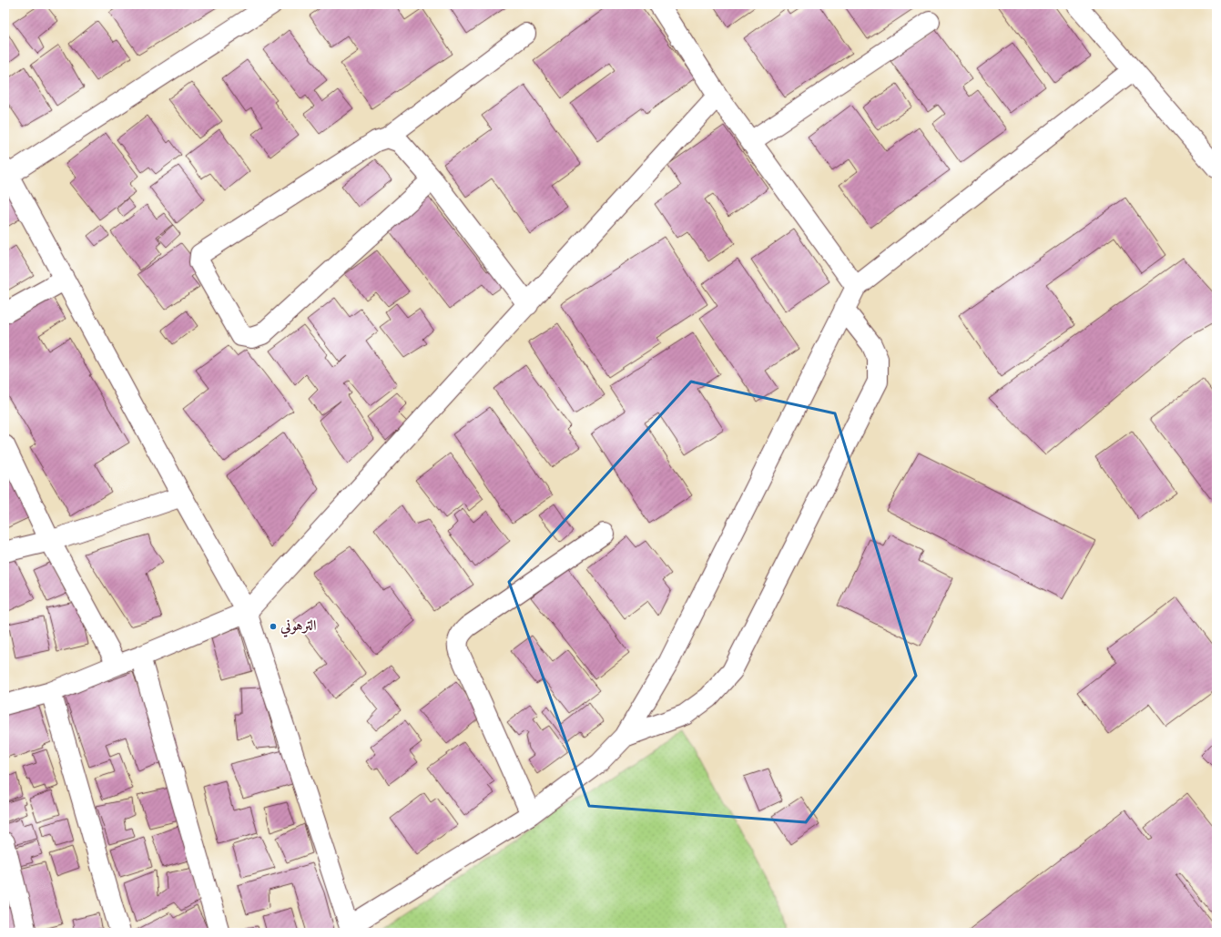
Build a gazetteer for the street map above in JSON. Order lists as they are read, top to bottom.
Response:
{
  "places": ["الترهوني"]
}
